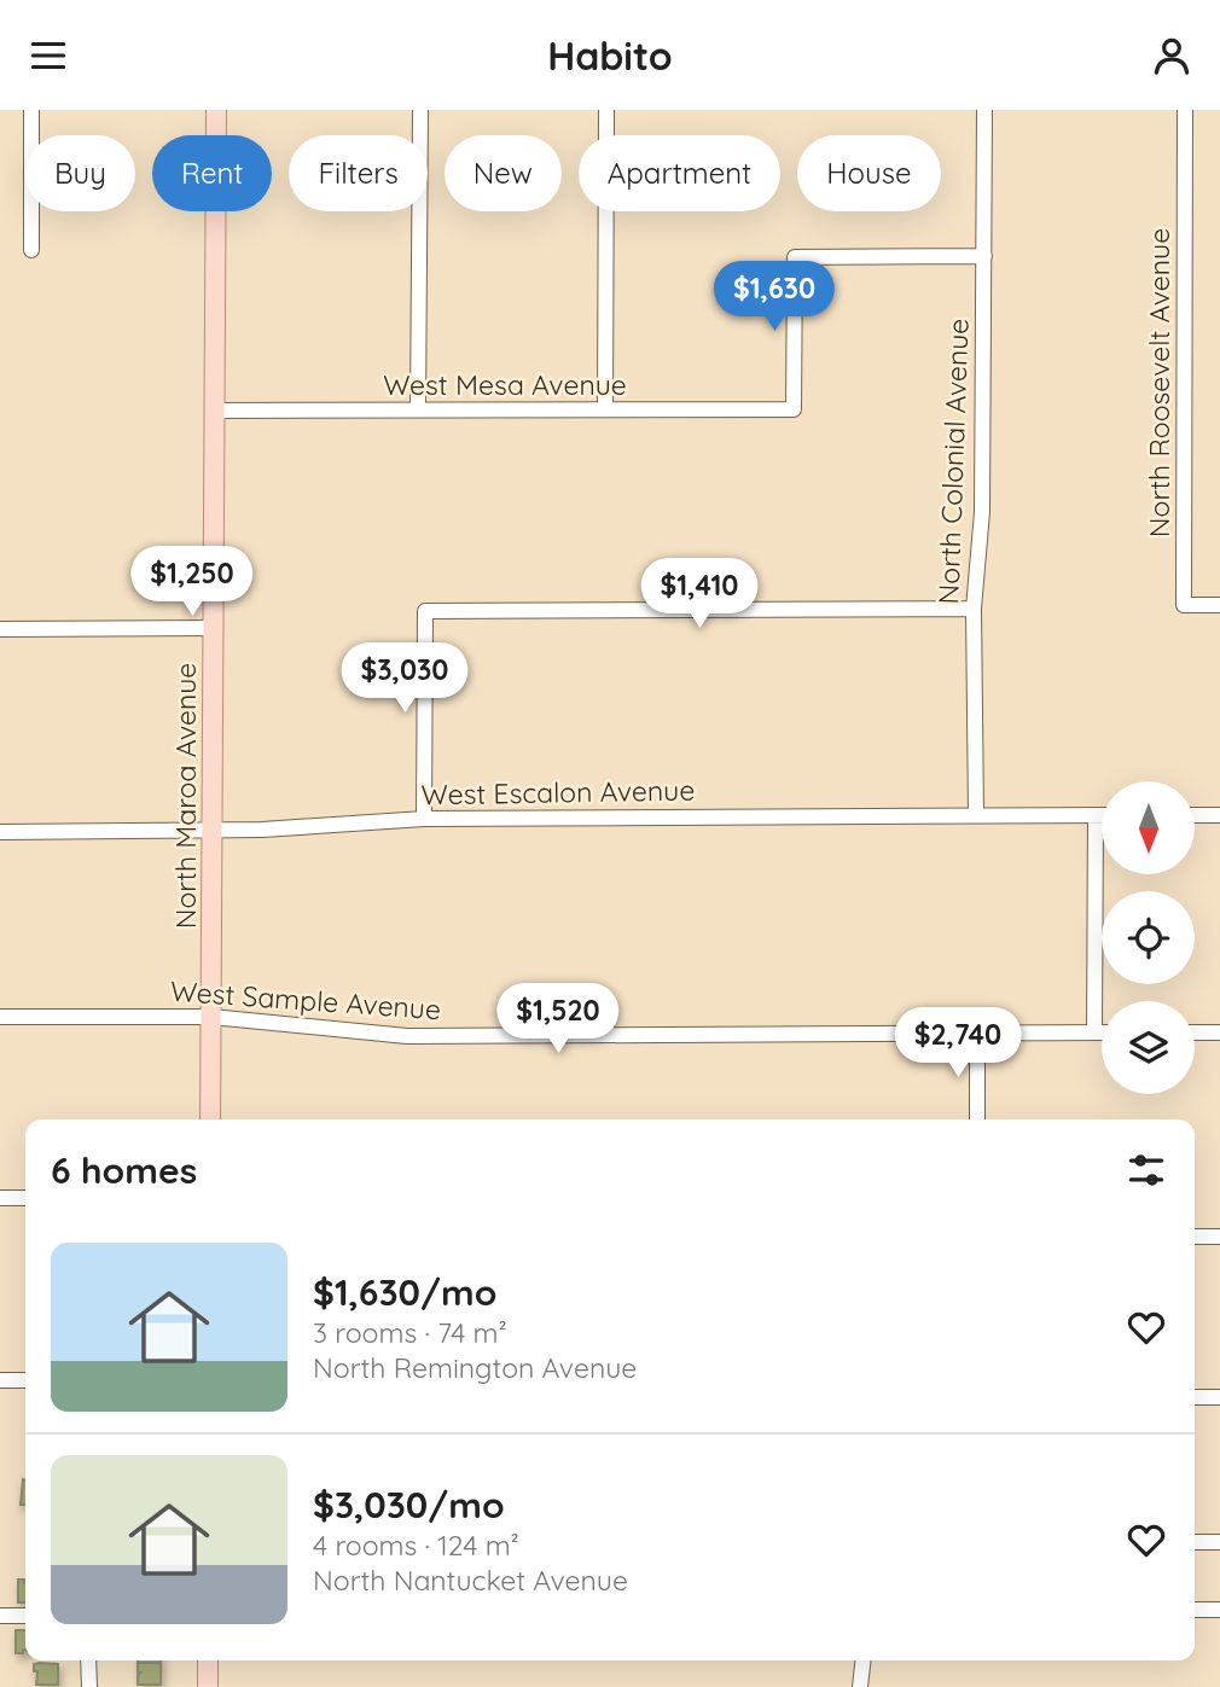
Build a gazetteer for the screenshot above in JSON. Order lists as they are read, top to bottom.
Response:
{
  "streets": {
    "main road": ["North Maroa Avenue"],
    "street": [
      "North Roosevelt Avenue",
      "West Mesa Avenue",
      "North Colonial Avenue",
      "West Escalon Avenue",
      "West Sample Avenue"
    ]
  },
  "crossings": [
    ["West Mesa Avenue", "North Colonial Avenue"],
    ["West Mesa Avenue", "North Maroa Avenue"],
    ["North Colonial Avenue", "West Escalon Avenue"],
    ["West Escalon Avenue", "North Maroa Avenue"],
    ["North Maroa Avenue", "West Sample Avenue"]
  ],
  "north": "bottom",
  "page": {
    "header": "Habito",
    "chip": [
      "Buy",
      "Rent",
      "Filters",
      "New",
      "Apartment",
      "House"
    ],
    "price": [
      "$1,630",
      "$1,250",
      "$1,410",
      "$3,030",
      "$1,520",
      "$2,740"
    ],
    "heading": "6 homes",
    "list": [
      {
        "name": "$1,630/mo",
        "note": "3 rooms · 74 m² · North Remington Avenue"
      },
      {
        "name": "$3,030/mo",
        "note": "4 rooms · 124 m² · North Nantucket Avenue"
      }
    ]
  }
}
